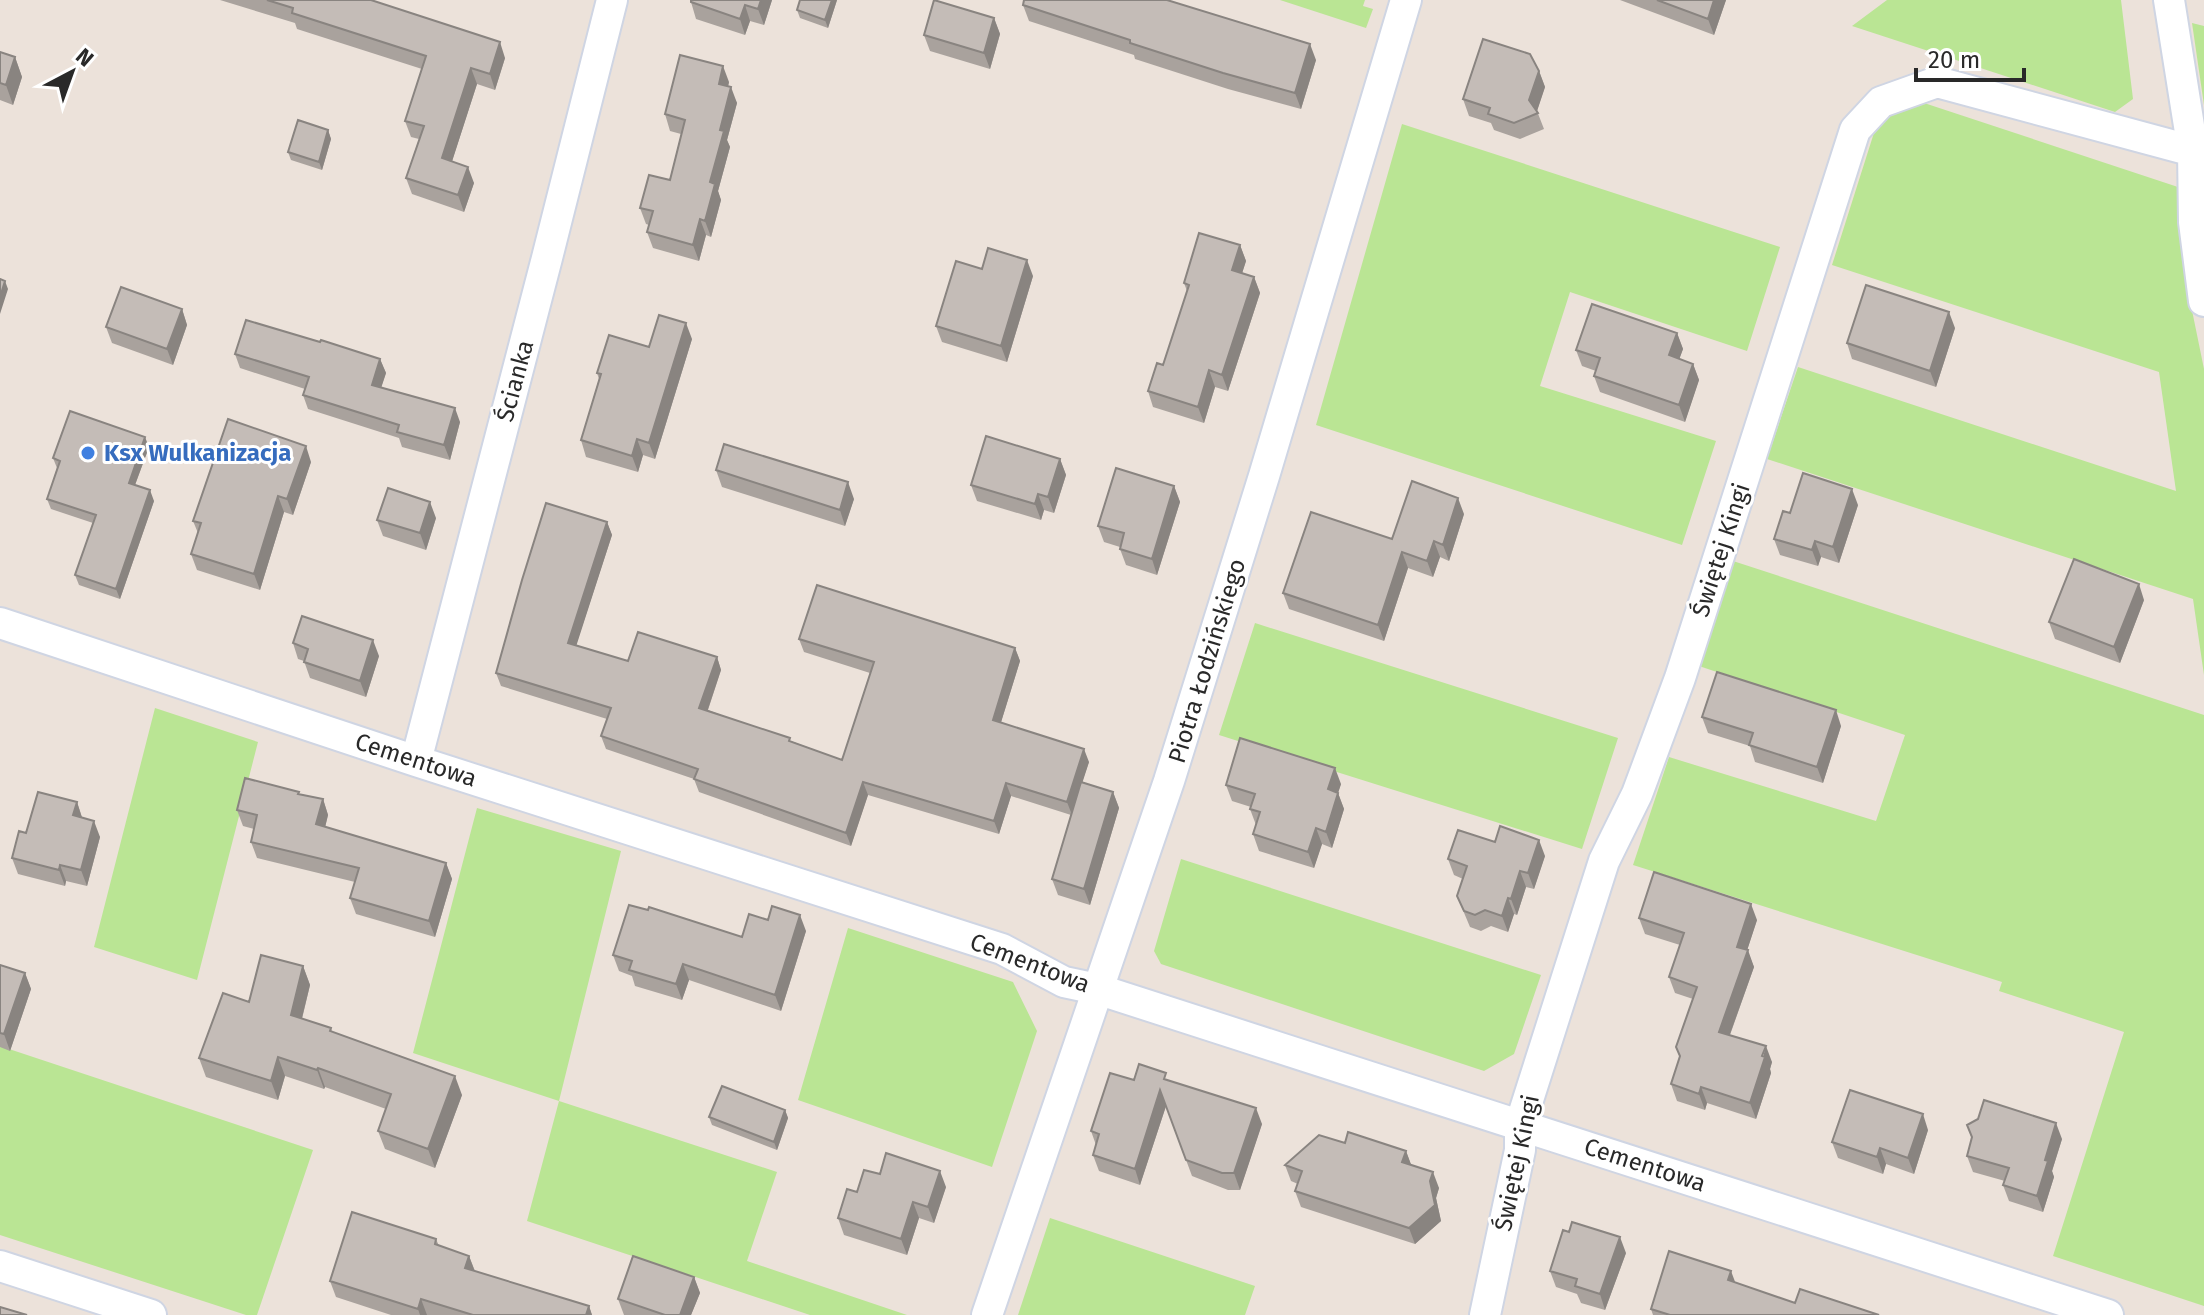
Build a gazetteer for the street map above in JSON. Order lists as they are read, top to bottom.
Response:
{
  "streets": {
    "street": [
      "Ścianka",
      "Świętej Kingi",
      "Piotra Łodzińskiego",
      "Cementowa"
    ]
  },
  "crossings": [
    ["Ścianka", "Cementowa"],
    ["Świętej Kingi", "Cementowa"],
    ["Piotra Łodzińskiego", "Cementowa"]
  ],
  "places": ["Ksx Wulkanizacja"],
  "scale_bar": "20 m",
  "north": "top right"
}
